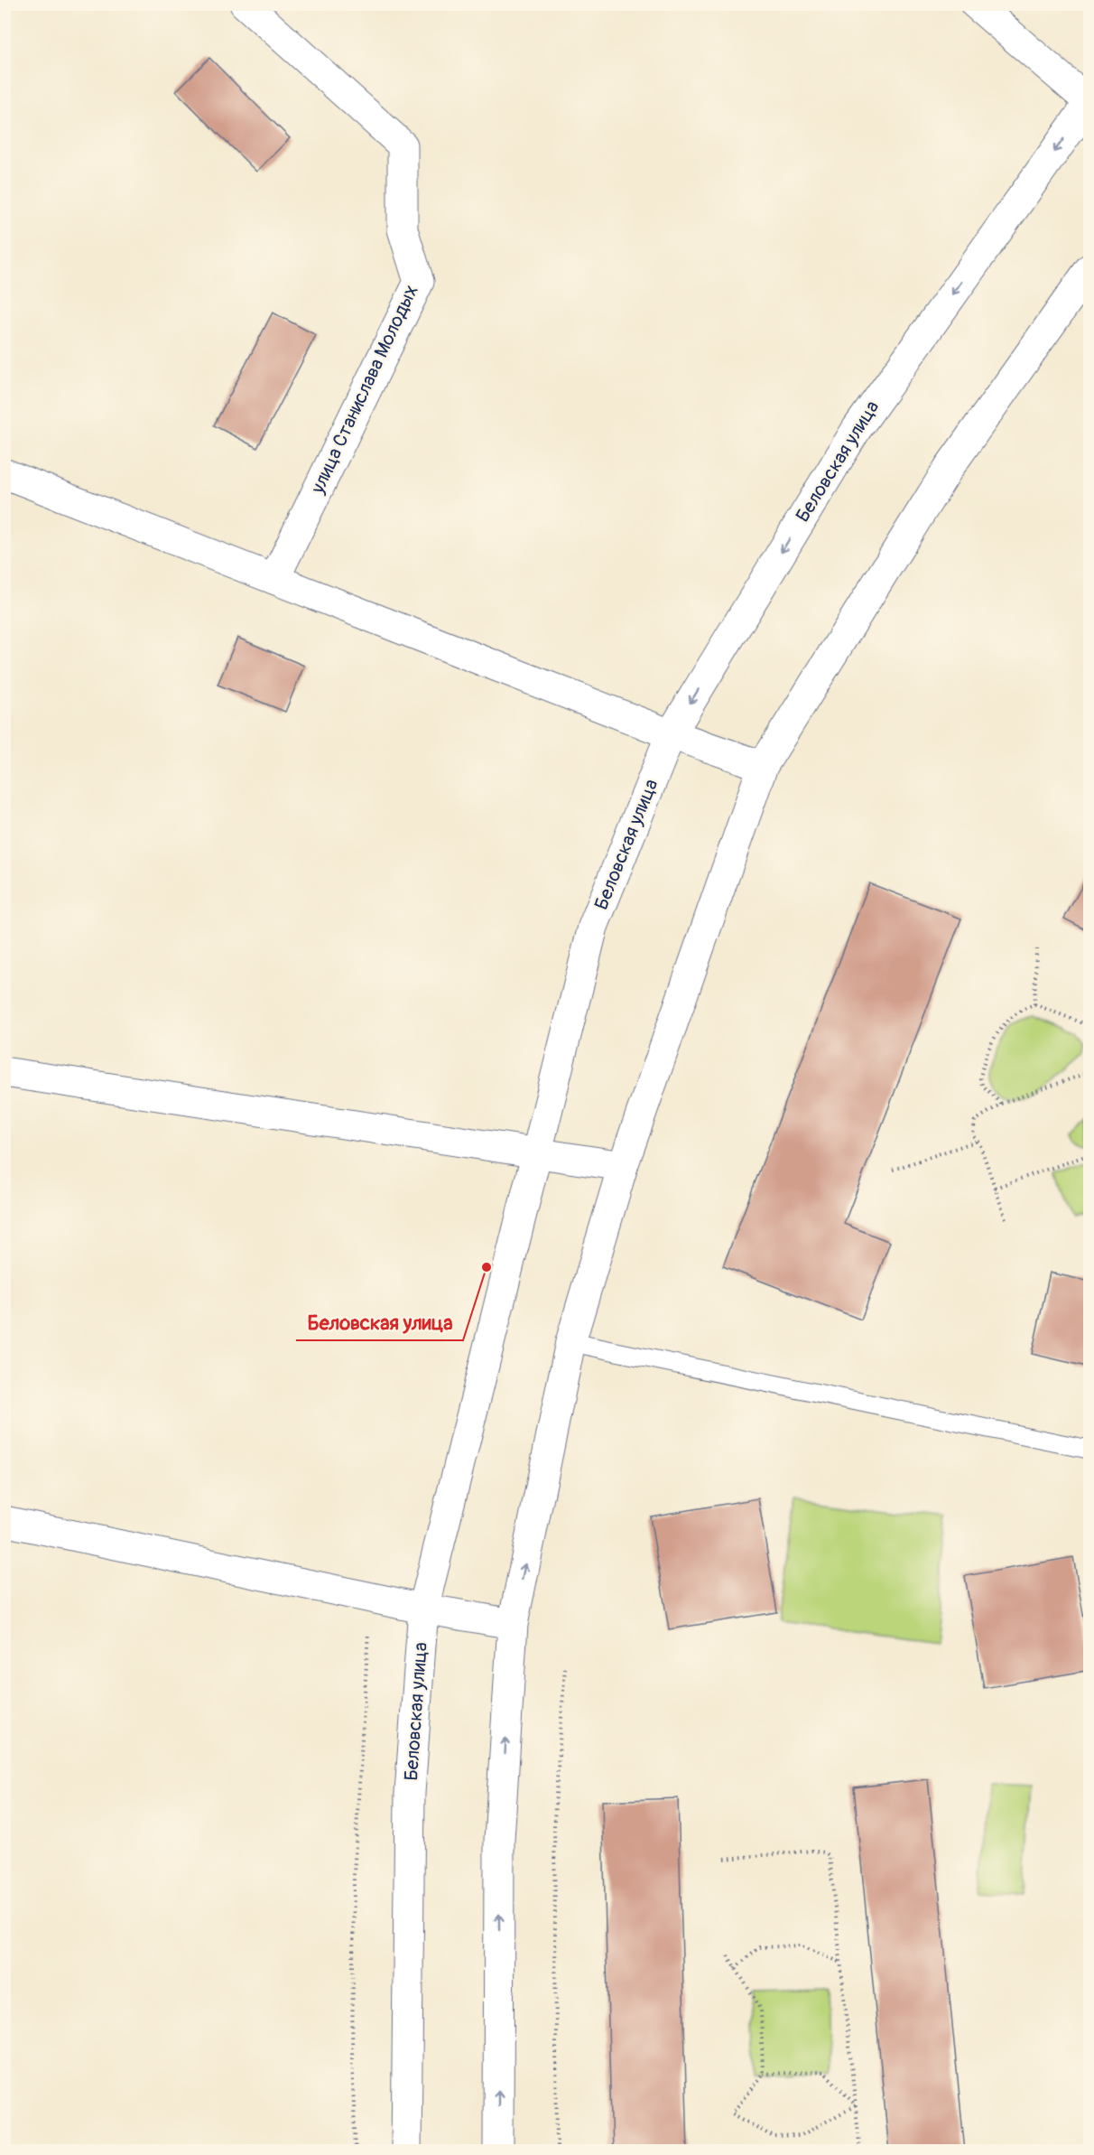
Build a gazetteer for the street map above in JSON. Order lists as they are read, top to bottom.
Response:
{
  "streets": {
    "street": ["улица Станислава Молодых", "Беловская улица"]
  },
  "places": ["Беловская улица"]
}
